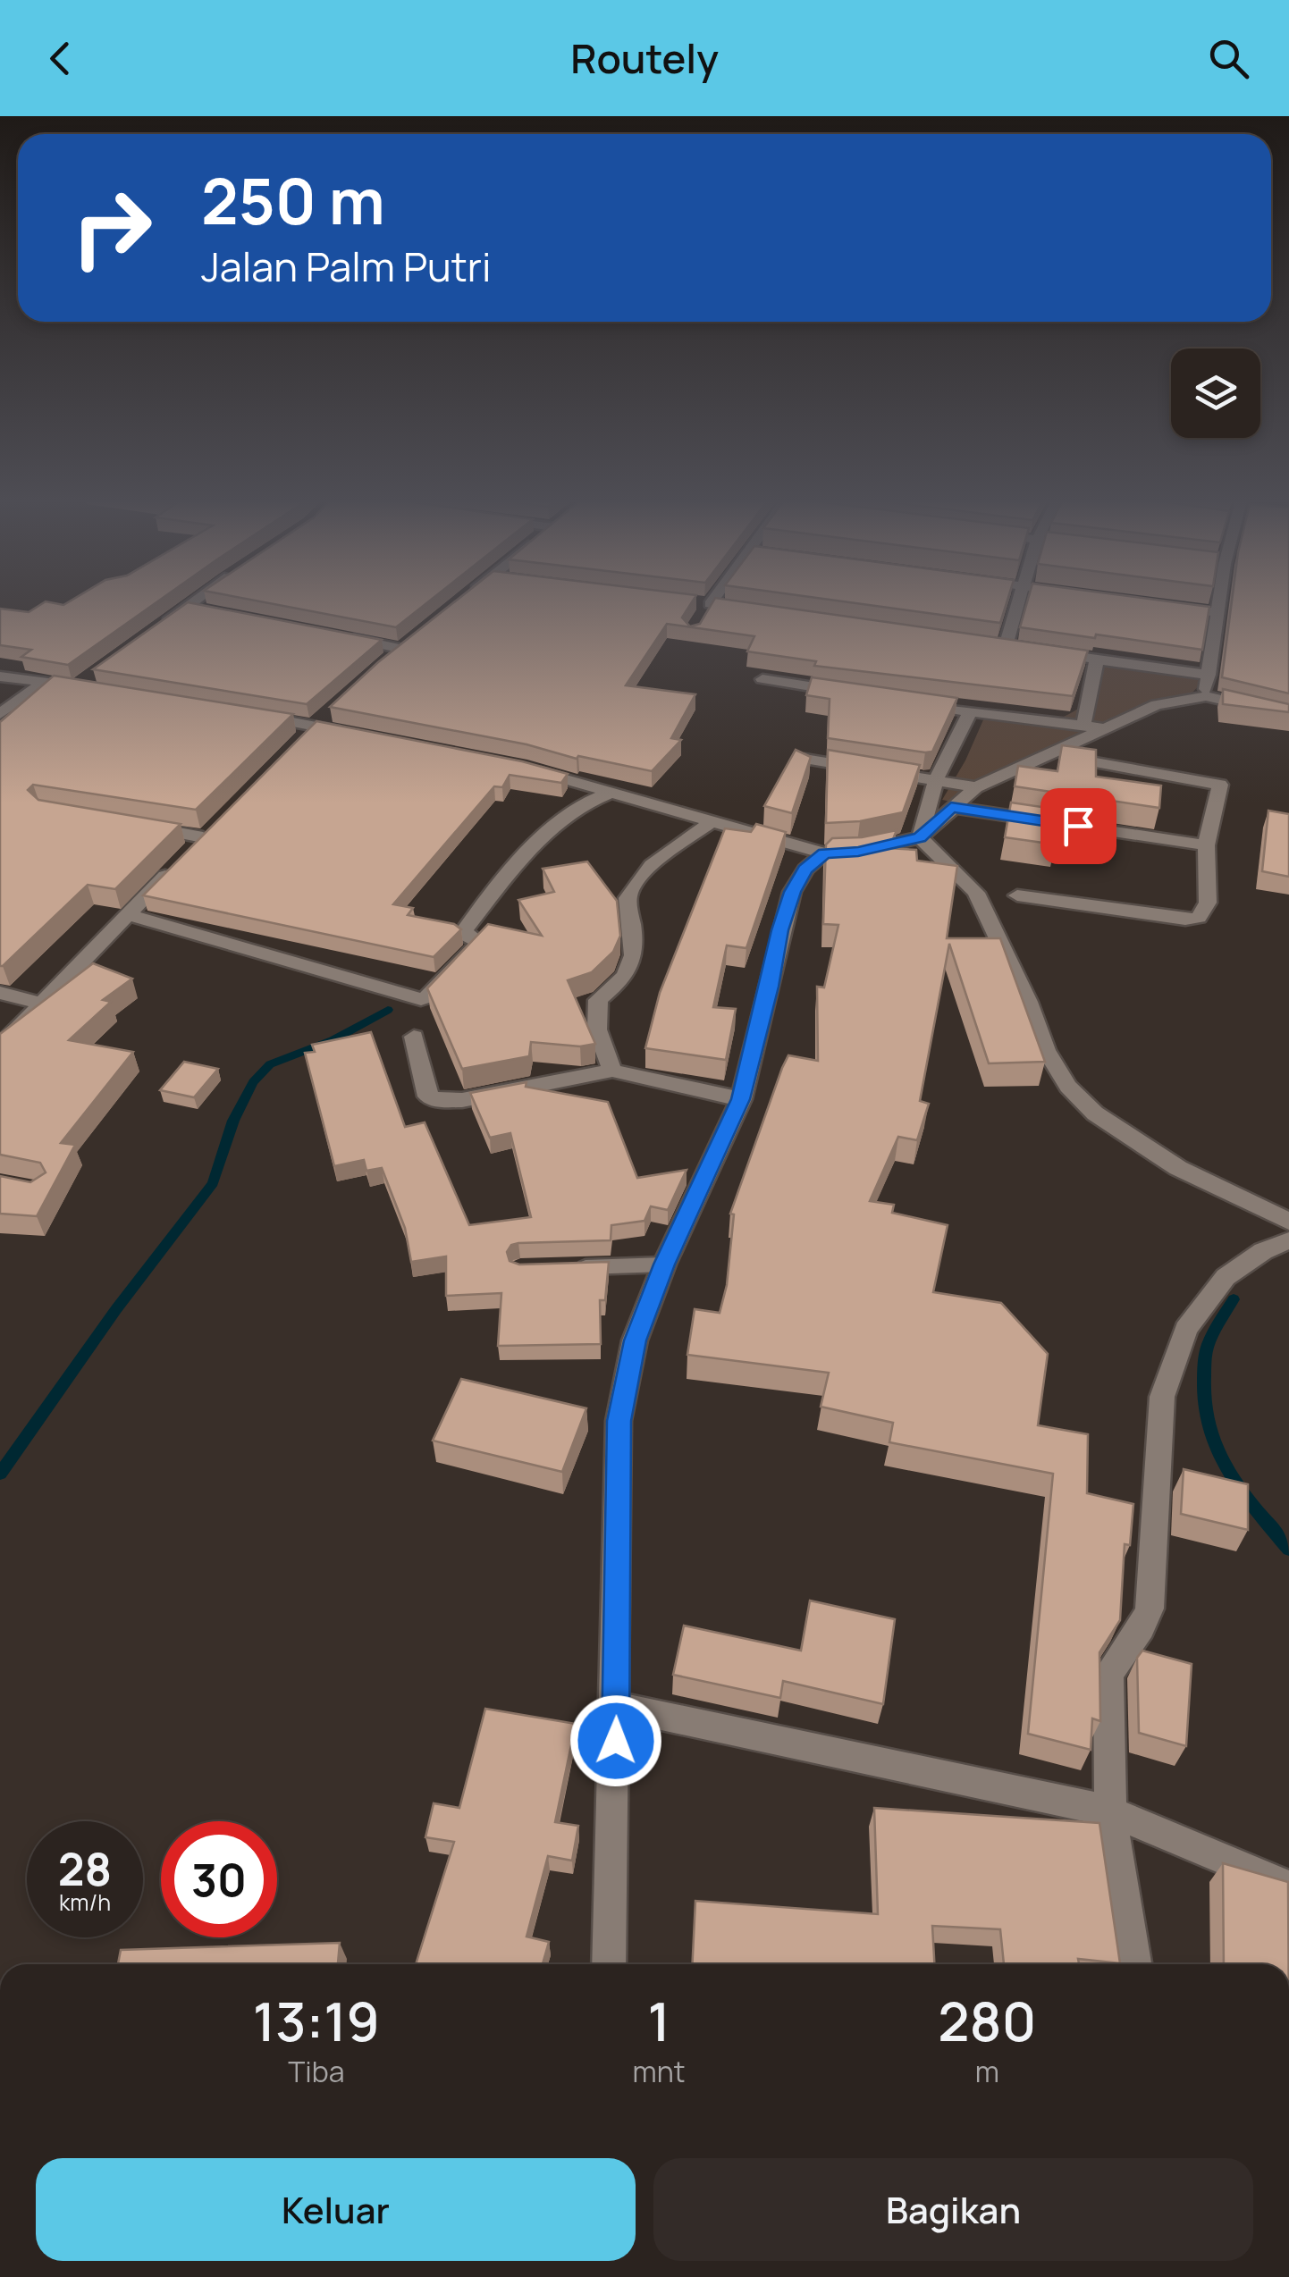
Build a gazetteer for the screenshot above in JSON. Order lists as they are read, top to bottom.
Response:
{
  "page": {
    "header": "Routely",
    "turn": ["250 m", "Jalan Palm Putri"],
    "speed": "28 km/h",
    "limit": "30",
    "eta": [
      "13:19",
      "Tiba",
      "1",
      "mnt",
      "280",
      "m"
    ],
    "buttons": ["Keluar", "Bagikan"]
  }
}
